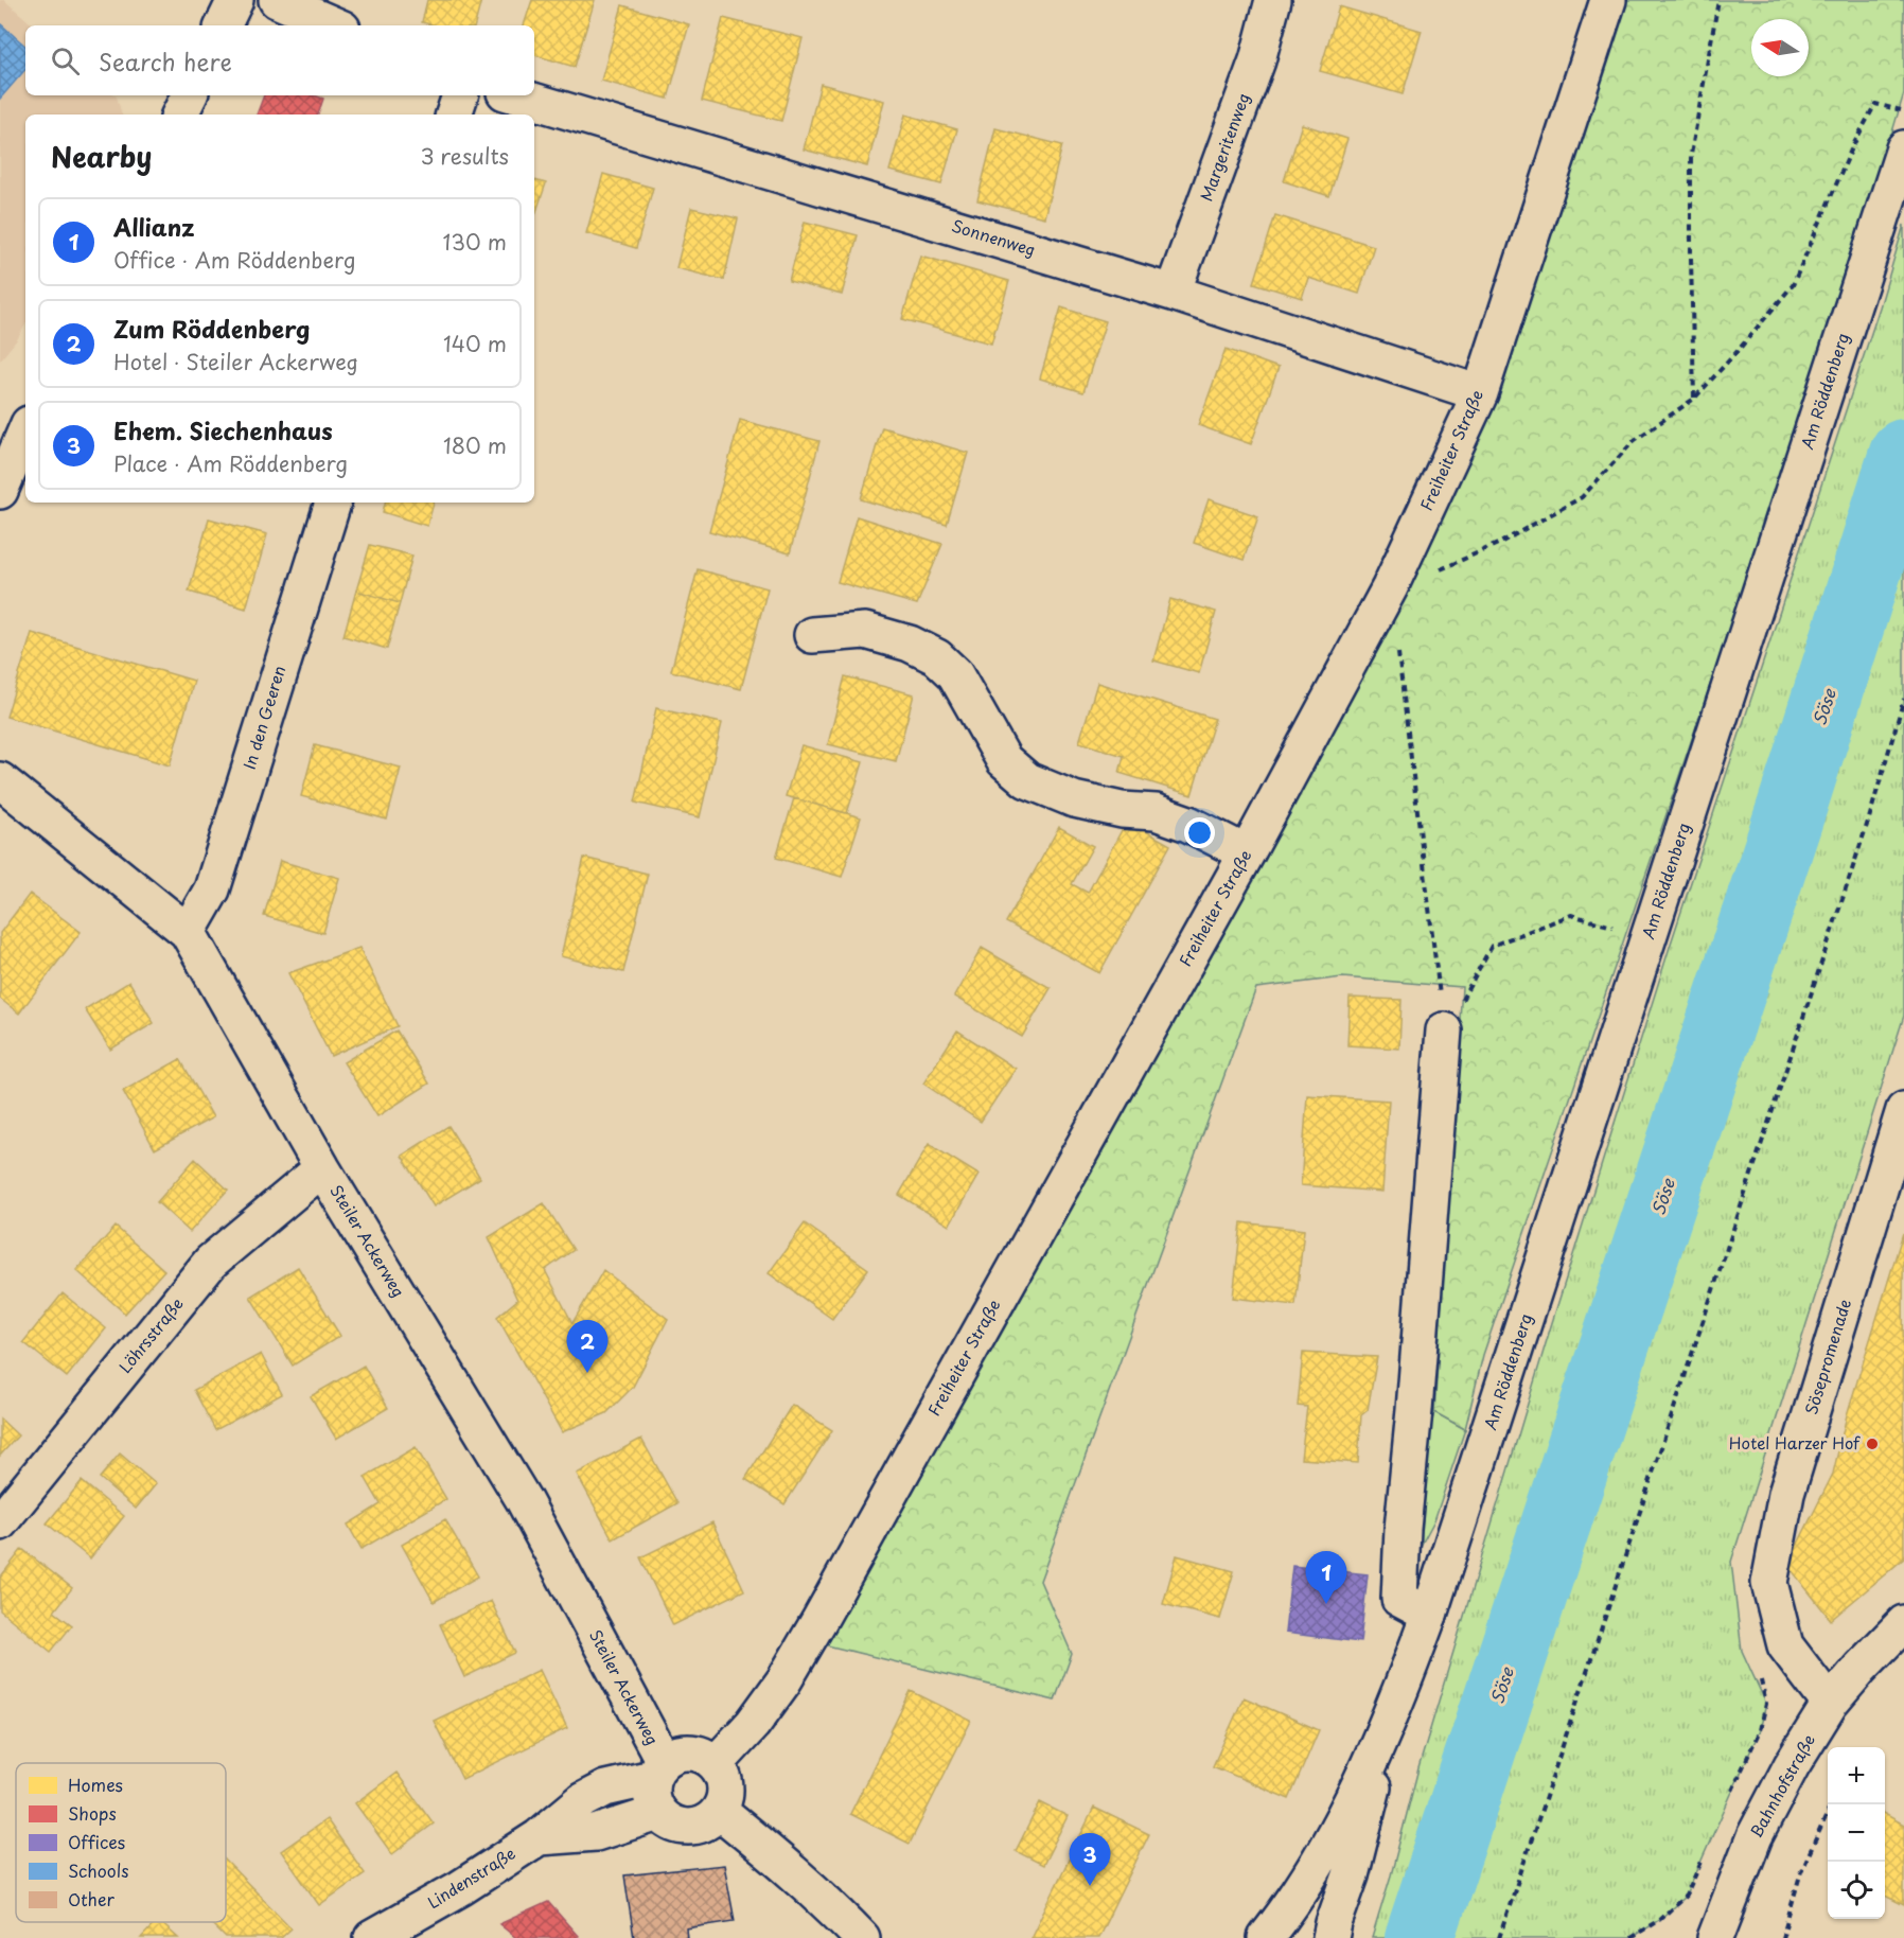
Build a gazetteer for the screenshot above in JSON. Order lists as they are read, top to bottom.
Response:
{
  "streets": {
    "street": [
      "Margeritenweg",
      "Sonnenweg",
      "Am Röddenberg",
      "Freiheiter Straße",
      "In den Geeren",
      "Steiler Ackerweg",
      "Löhrsstraße",
      "Sösepromenade",
      "Bahnhofstraße",
      "Lindenstraße"
    ]
  },
  "crossings": [
    ["Margeritenweg", "Sonnenweg"],
    ["Sonnenweg", "Freiheiter Straße"],
    ["Freiheiter Straße", "Steiler Ackerweg"],
    ["Freiheiter Straße", "Lindenstraße"],
    ["In den Geeren", "Steiler Ackerweg"],
    ["Steiler Ackerweg", "Löhrsstraße"],
    ["Steiler Ackerweg", "Lindenstraße"],
    ["Sösepromenade", "Bahnhofstraße"]
  ],
  "water": ["Söse"],
  "places": ["Hotel Harzer Hof"],
  "legend": [
    "Homes",
    "Shops",
    "Offices",
    "Schools",
    "Other"
  ],
  "north": "left",
  "page": {
    "search": "Search here",
    "heading": ["Nearby", "3 results"],
    "list": [
      {
        "mark": "1",
        "name": "Allianz",
        "note": "Office · Am Röddenberg",
        "value": "130 m"
      },
      {
        "mark": "2",
        "name": "Zum Röddenberg",
        "note": "Hotel · Steiler Ackerweg",
        "value": "140 m"
      },
      {
        "mark": "3",
        "name": "Ehem. Siechenhaus",
        "note": "Place · Am Röddenberg",
        "value": "180 m"
      }
    ],
    "pins": ["2", "1", "3"],
    "map_buttons": ["+", "−"]
  }
}
